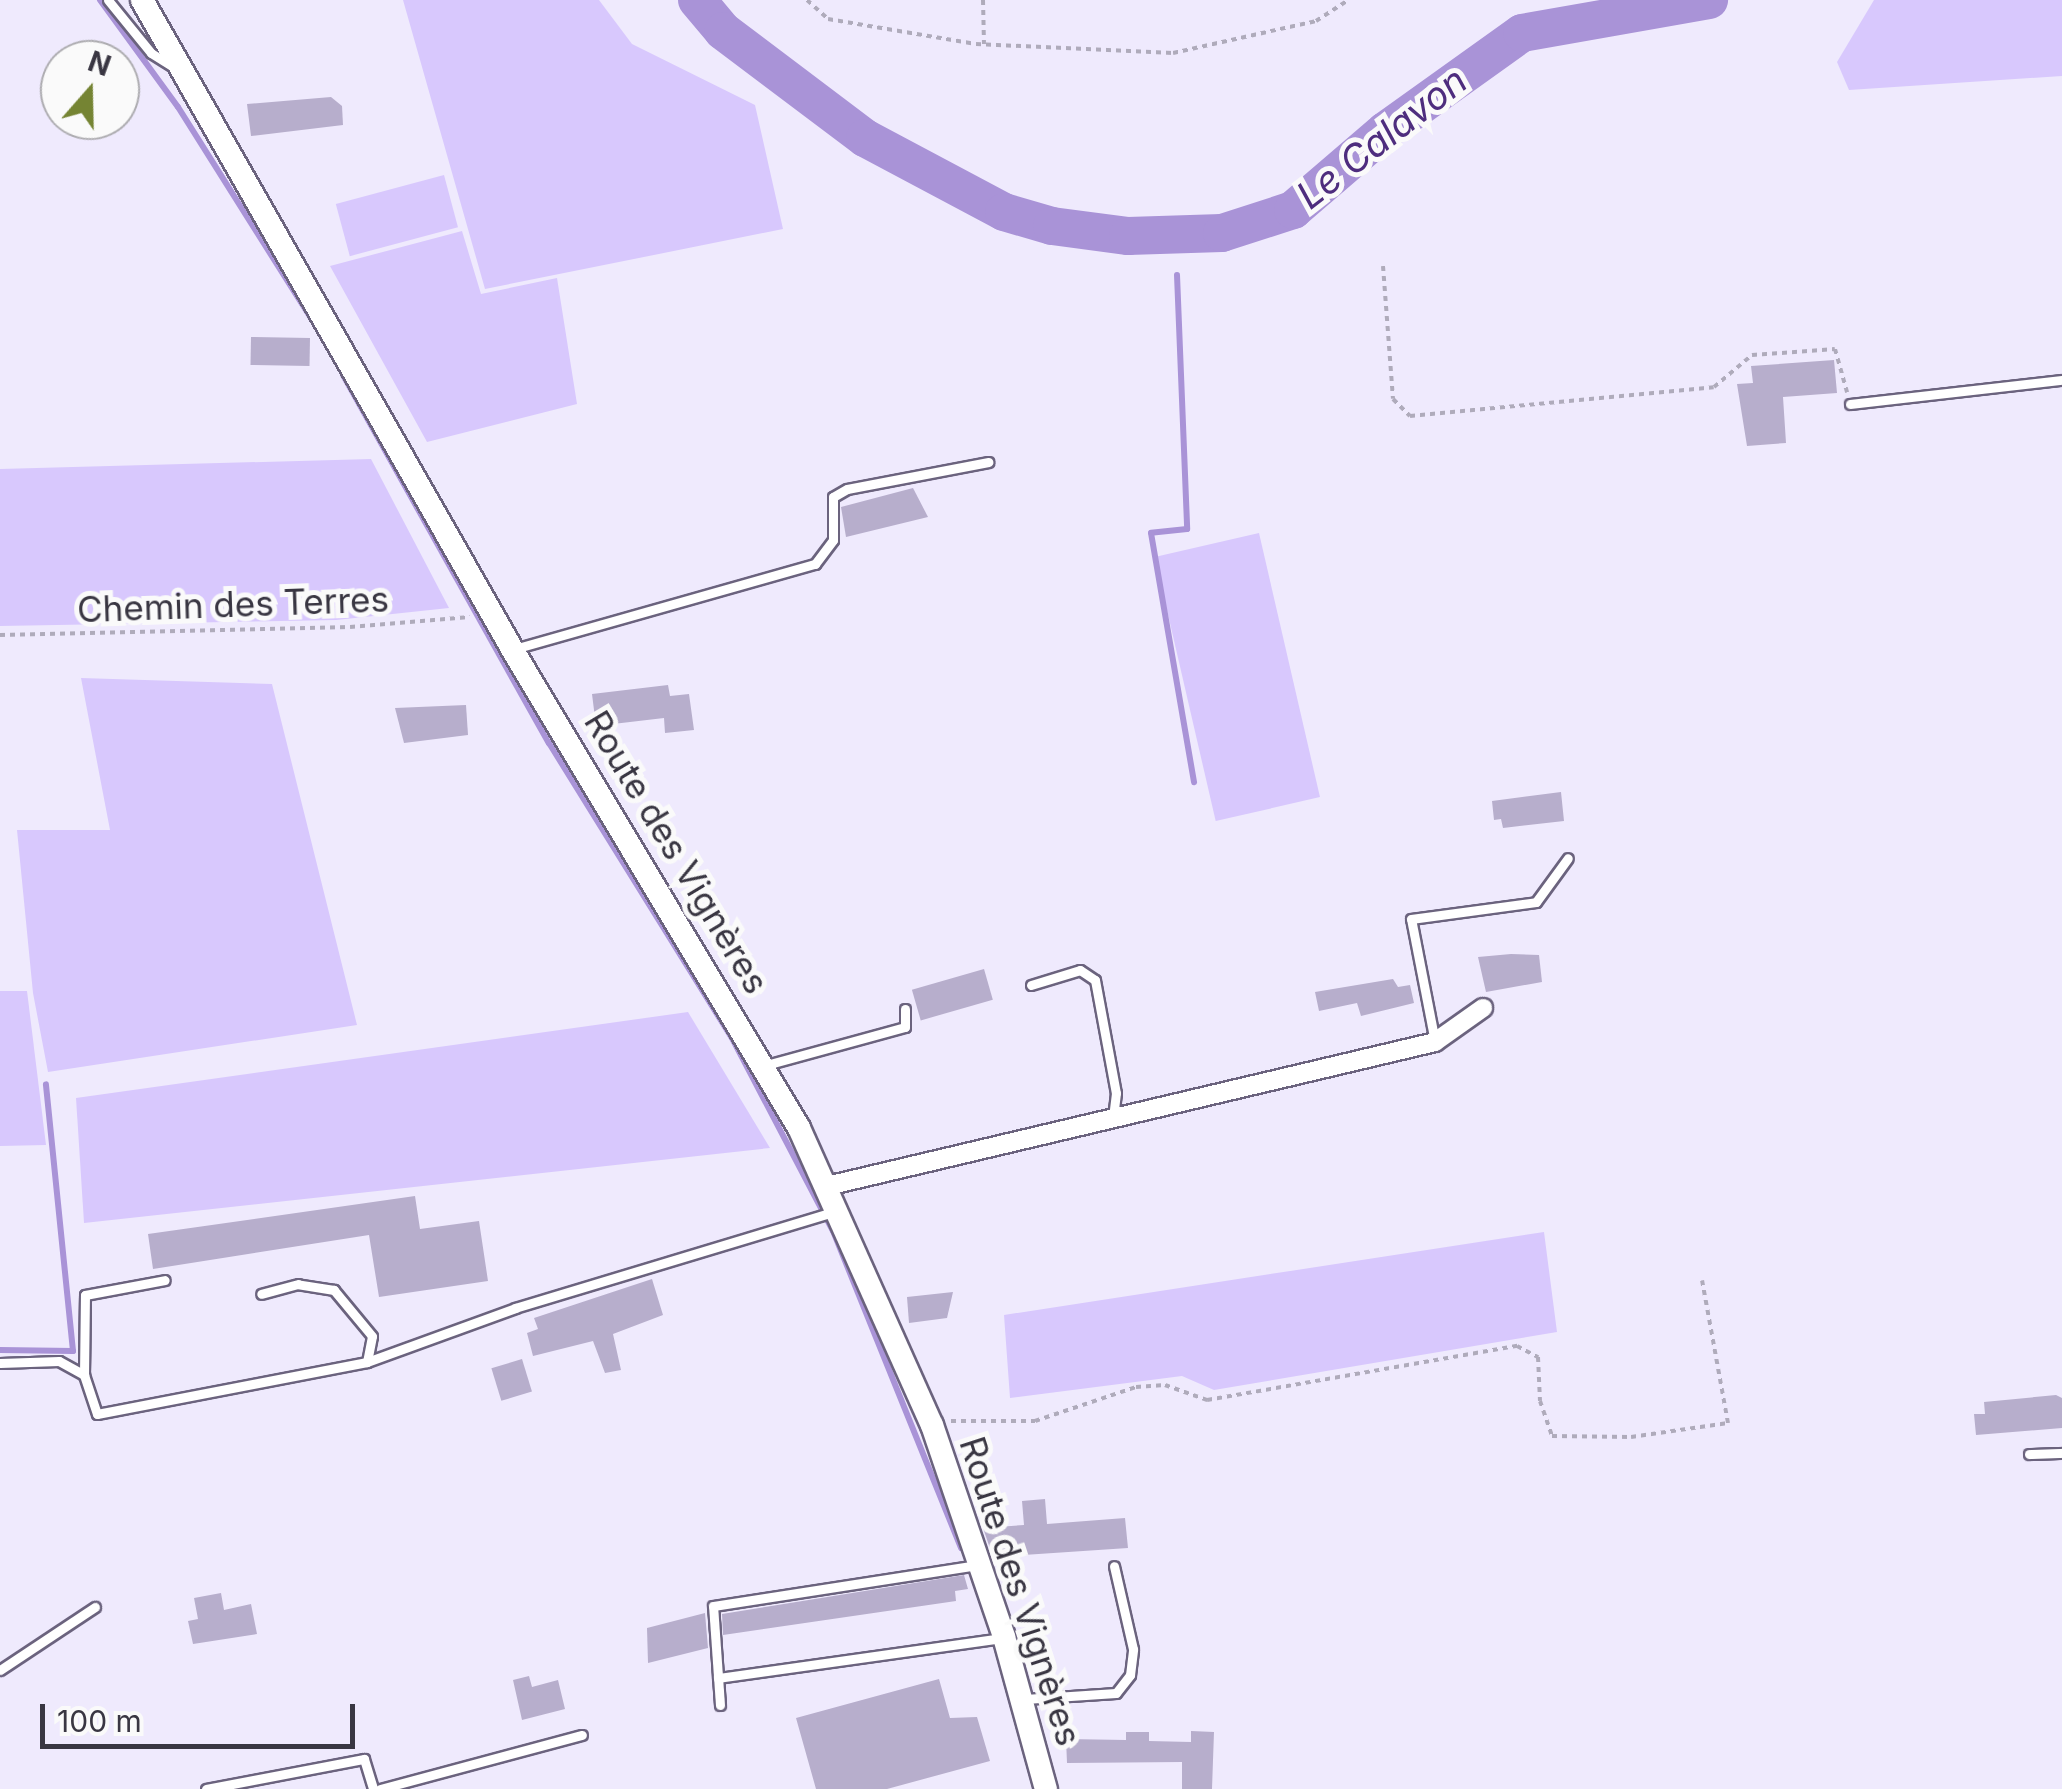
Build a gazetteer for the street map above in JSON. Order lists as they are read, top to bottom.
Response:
{
  "streets": {
    "street": ["Route des Vignères"],
    "path": ["Chemin des Terres"]
  },
  "water": ["Le Calavon"],
  "scale_bar": "100 m",
  "north": "top"
}
